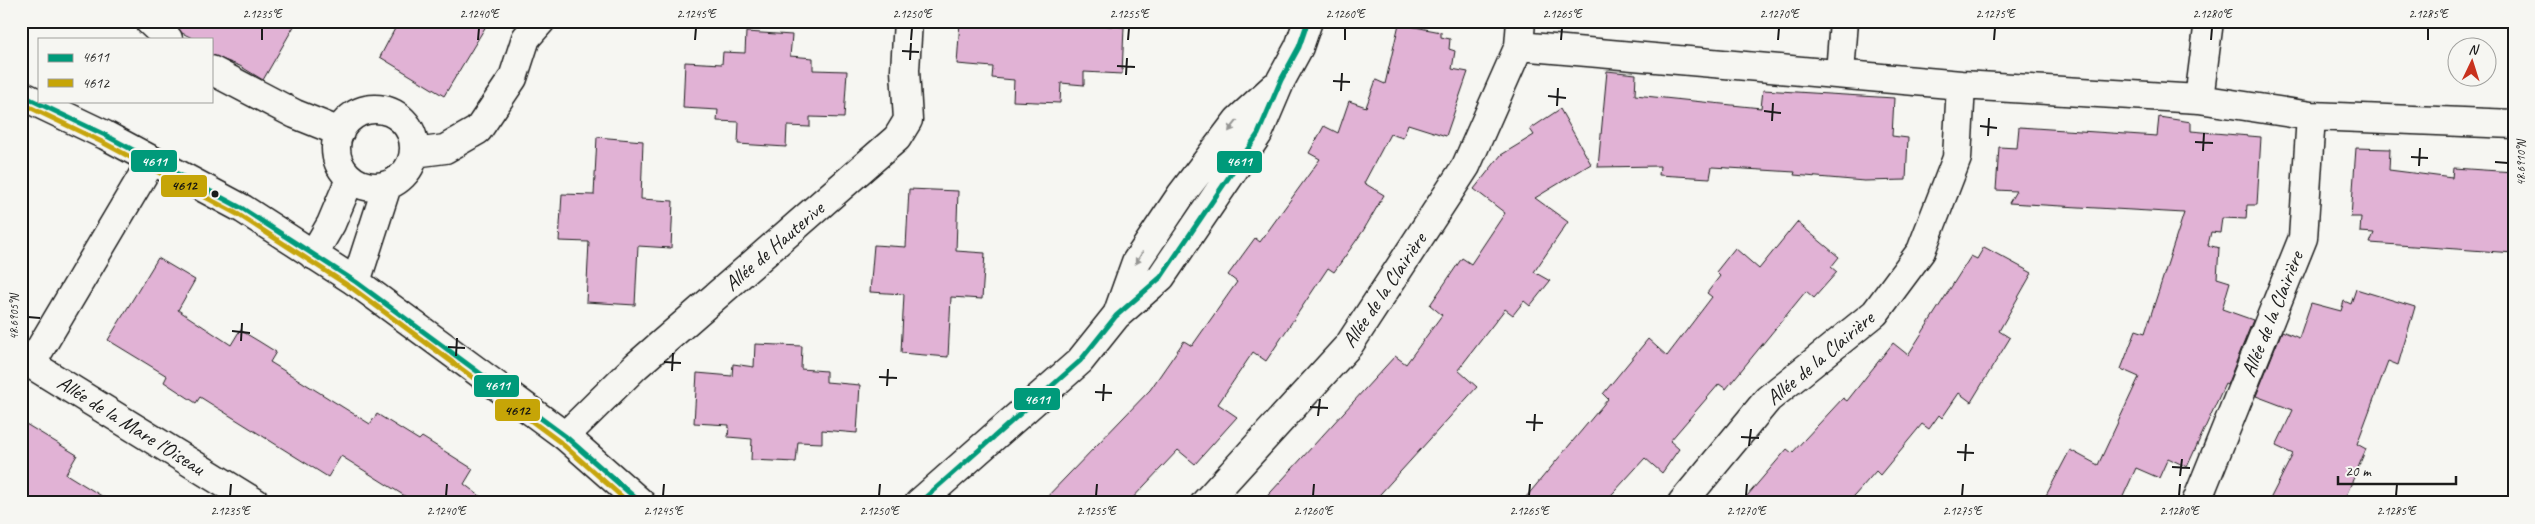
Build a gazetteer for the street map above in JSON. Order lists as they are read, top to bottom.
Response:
{
  "streets": {
    "street": ["Allée de Hauterive", "Allée de la Clairière", "Allée de la Mare l'Oiseau"]
  },
  "lines": ["transit line 4611", "transit line 4612"],
  "legend": ["4611", "4612"],
  "scale_bar": "20 m",
  "north": "top",
  "coordinates": [
    "2.1235°E",
    "2.1240°E",
    "2.1245°E",
    "2.1250°E",
    "2.1255°E",
    "2.1260°E",
    "2.1265°E",
    "2.1270°E",
    "2.1275°E",
    "2.1280°E",
    "2.1285°E",
    "48.6910°N",
    "48.6905°N"
  ]
}
